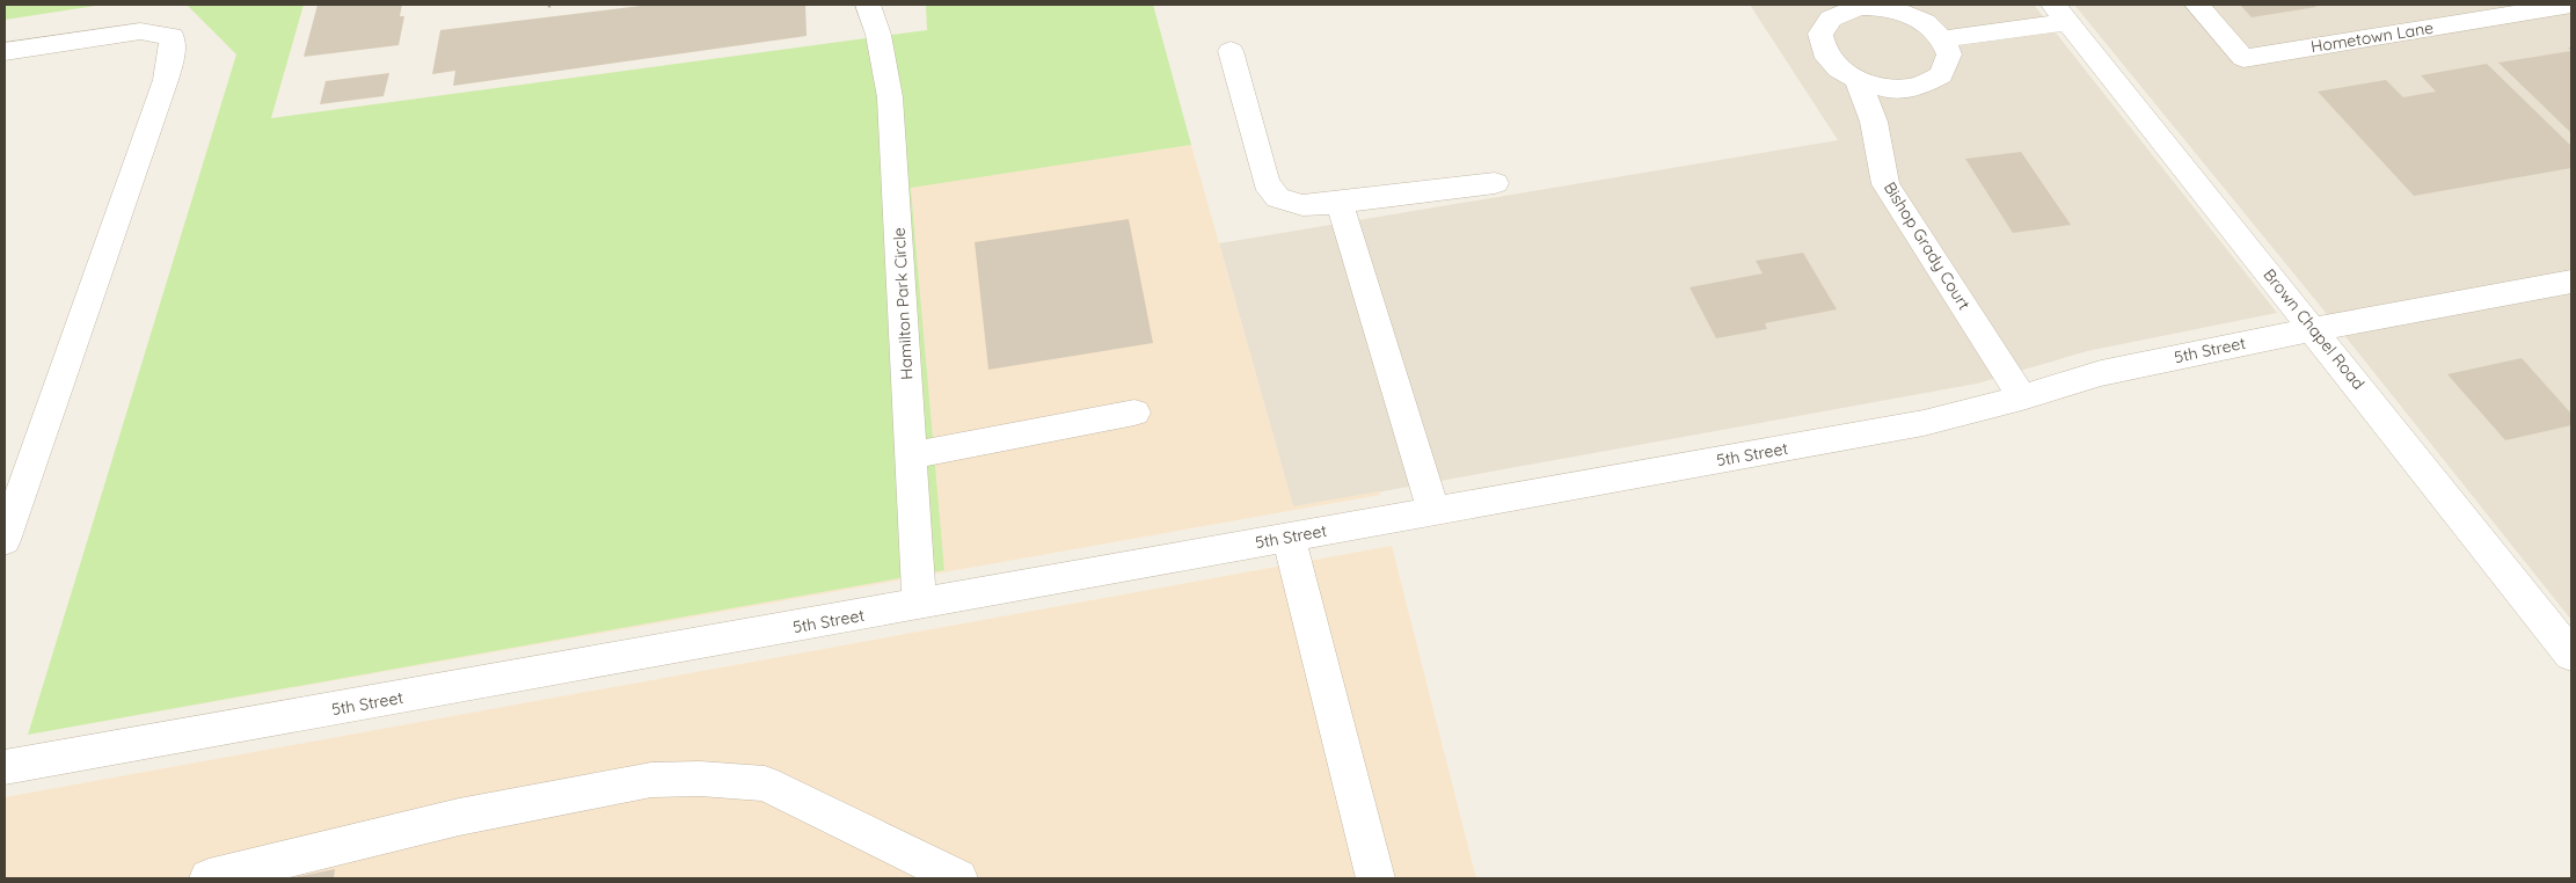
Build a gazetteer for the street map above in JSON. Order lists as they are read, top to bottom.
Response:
{
  "streets": {
    "street": [
      "Hometown Lane",
      "Bishop Grady Court",
      "Hamilton Park Circle",
      "Brown Chapel Road",
      "5th Street"
    ]
  },
  "crossings": [
    ["Bishop Grady Court", "5th Street"],
    ["Hamilton Park Circle", "5th Street"],
    ["Brown Chapel Road", "5th Street"]
  ]
}
